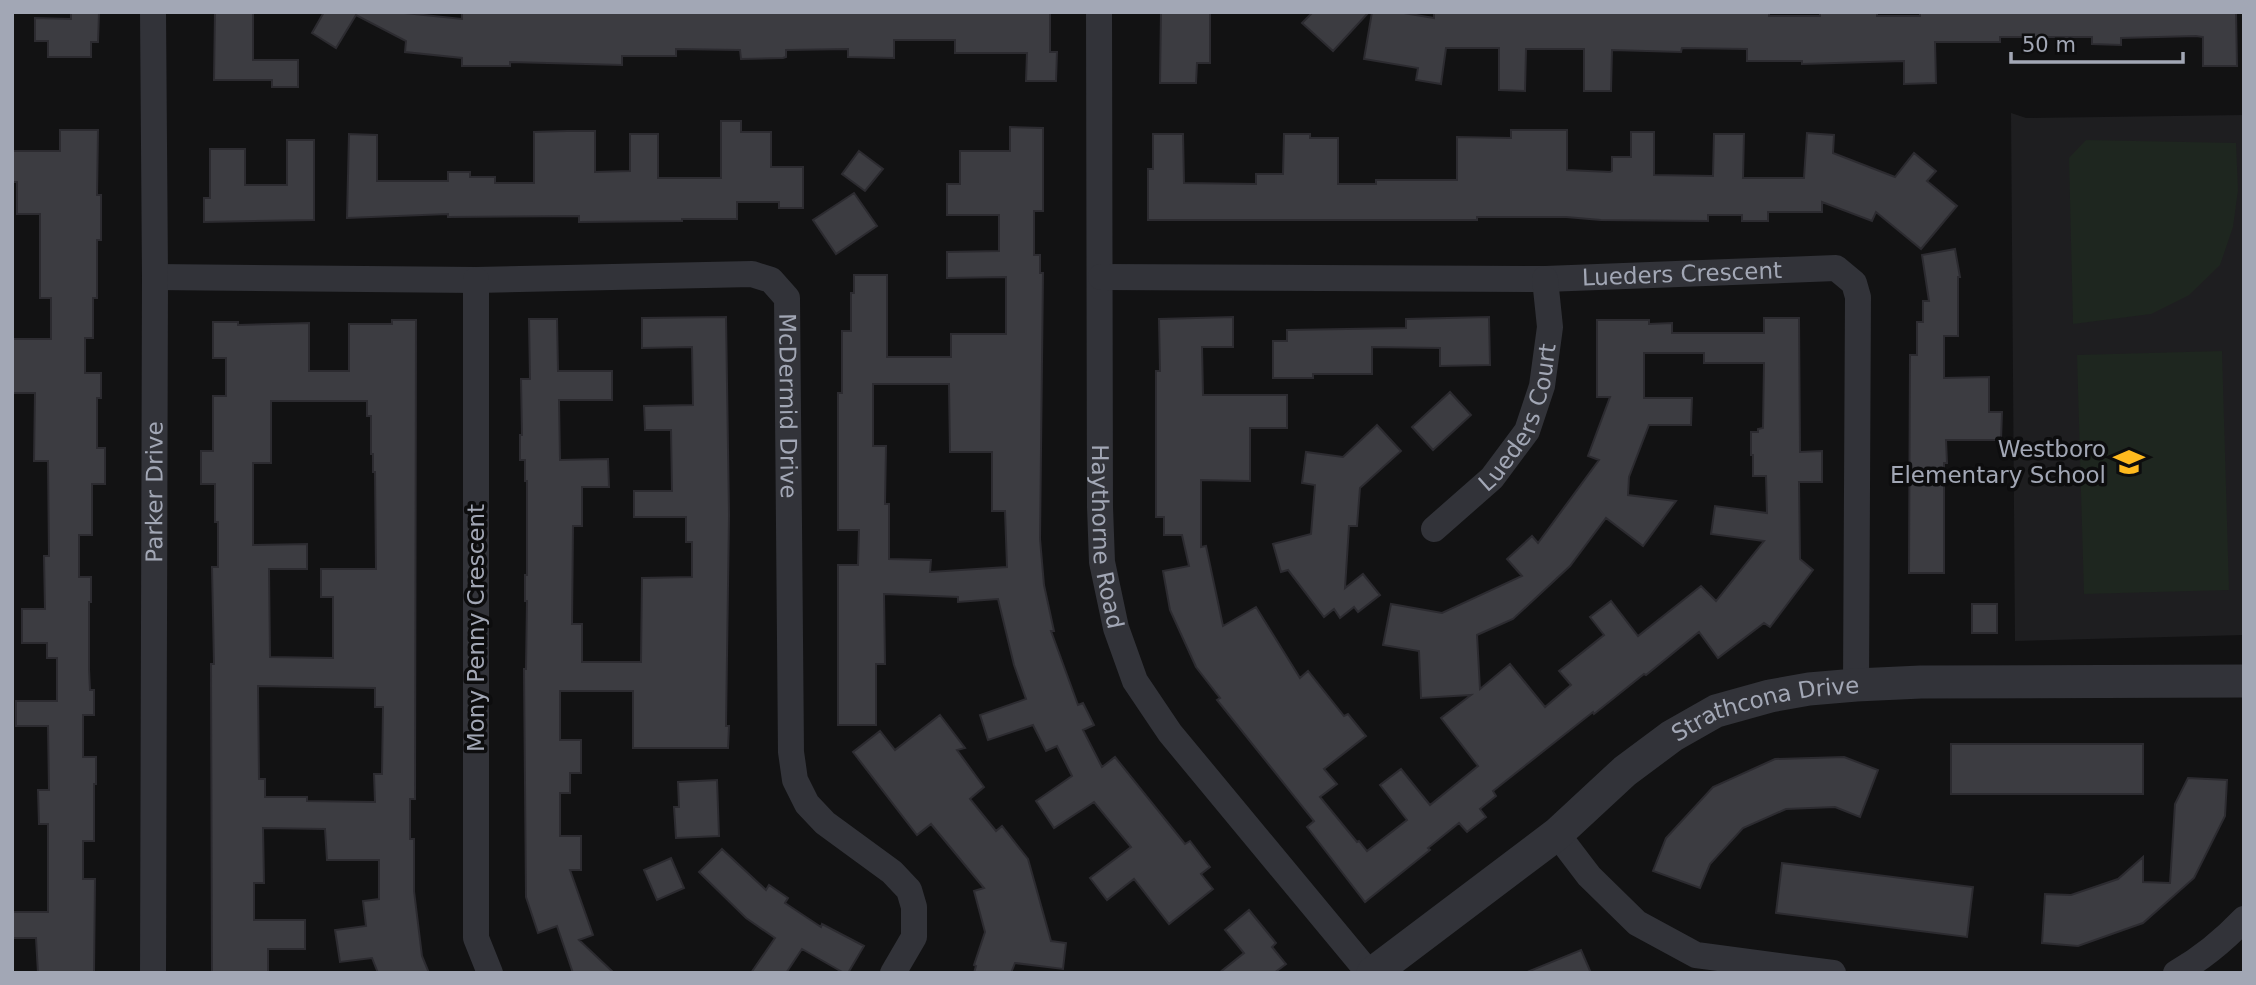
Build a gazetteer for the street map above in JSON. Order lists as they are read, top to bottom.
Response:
{
  "streets": {
    "street": [
      "Lueders Crescent",
      "McDermid Drive",
      "Lueders Court",
      "Parker Drive",
      "Haythorne Road",
      "Mony Penny Crescent",
      "Strathcona Drive"
    ]
  },
  "crossings": [
    ["Lueders Crescent", "Lueders Court"],
    ["Lueders Crescent", "Haythorne Road"],
    ["Lueders Crescent", "Strathcona Drive"],
    ["McDermid Drive", "Parker Drive"],
    ["McDermid Drive", "Mony Penny Crescent"],
    ["Haythorne Road", "Strathcona Drive"]
  ],
  "places": {
    "school or university": ["Westboro Elementary School"]
  },
  "scale_bar": "50 m"
}
